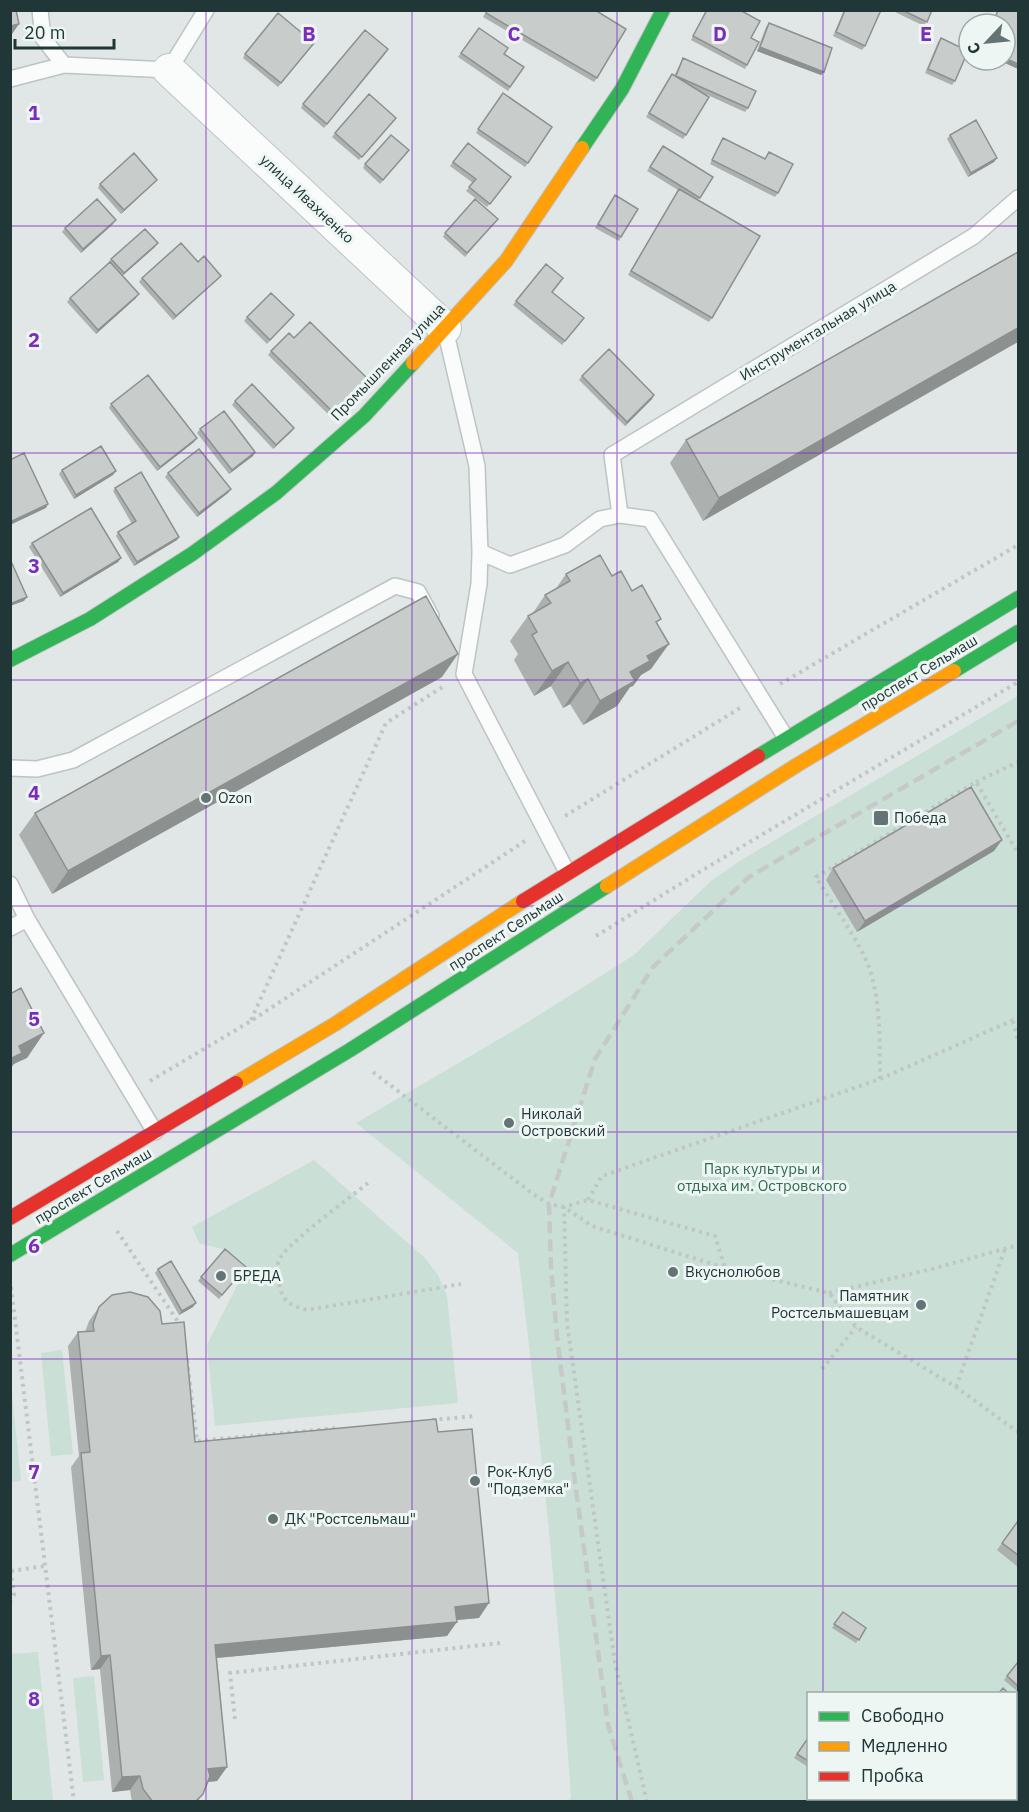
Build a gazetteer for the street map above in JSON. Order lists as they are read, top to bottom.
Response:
{
  "streets": {
    "main road": ["Промышленная улица", "проспект Сельмаш"],
    "street": ["улица Ивахненко"],
    "lane": ["Инструментальная улица"]
  },
  "crossings": [
    ["улица Ивахненко", "Промышленная улица"]
  ],
  "parks": ["Парк культуры и отдыха им. Островского"],
  "places": {
    "other": [
      "Ozon",
      "Николай Островский",
      "Вкуснолюбов",
      "БРЕДА",
      "Памятник Ростсельмашевцам",
      "Рок-Клуб \"Подземка\"",
      "ДК \"Ростсельмаш\""
    ],
    "transit": ["Победа"]
  },
  "legend": ["Свободно", "Медленно", "Пробка"],
  "scale_bar": "20 m",
  "north": "bottom left",
  "grid": {
    "columns": [
      "B",
      "C",
      "D",
      "E"
    ],
    "rows": [
      "1",
      "2",
      "3",
      "4",
      "5",
      "6",
      "7",
      "8"
    ]
  }
}
